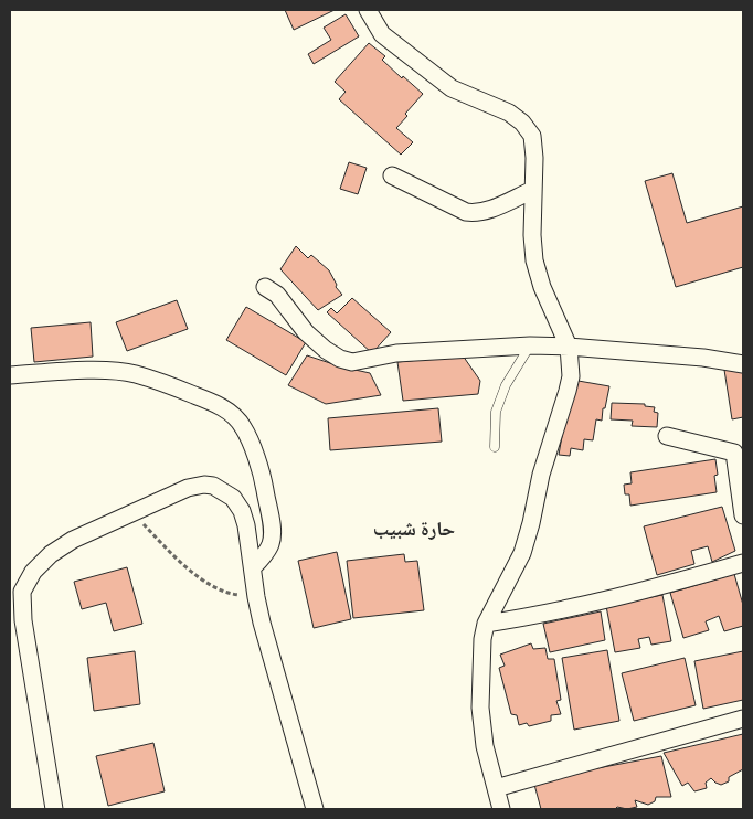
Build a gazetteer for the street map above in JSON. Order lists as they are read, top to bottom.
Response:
{
  "districts": ["حارة شبيب"]
}
